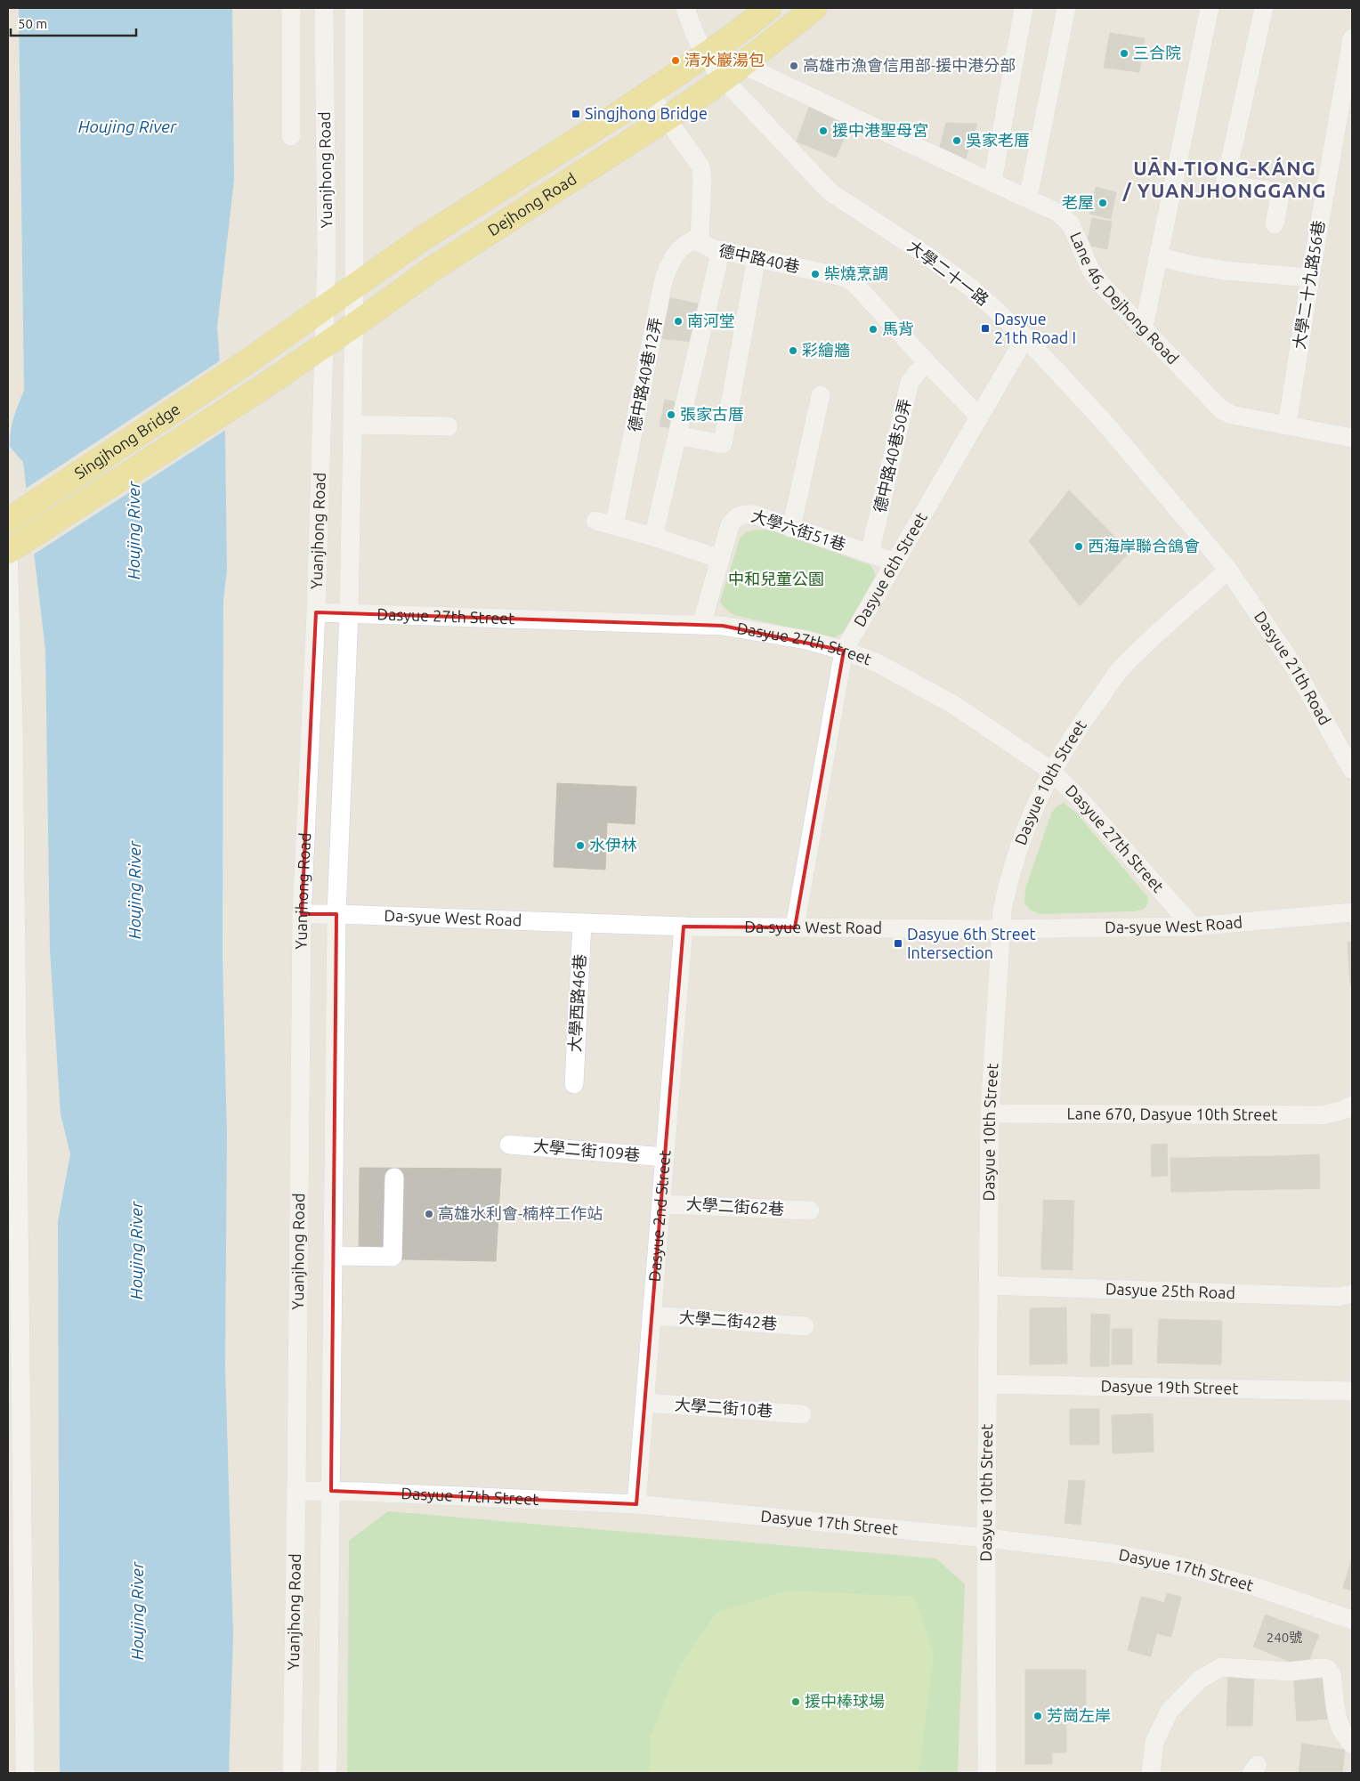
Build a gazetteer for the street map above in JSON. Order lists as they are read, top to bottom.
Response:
{
  "streets": {
    "main road": ["Dejhong Road", "Singjhong Bridge"],
    "street": [
      "Yuanjhong Road",
      "德中路40巷",
      "大學二十一路",
      "大學二十九路56巷",
      "Lane 46, Dejhong Road",
      "德中路40巷12弄",
      "德中路40巷50弄",
      "大學六街51巷",
      "Dasyue 6th Street",
      "Dasyue 27th Street",
      "Dasyue 21th Road",
      "Dasyue 10th Street",
      "Da-syue West Road",
      "大學西路46巷",
      "Lane 670, Dasyue 10th Street",
      "大學二街109巷",
      "大學二街62巷",
      "Dasyue 2nd Street",
      "Dasyue 25th Road",
      "大學二街42巷",
      "Dasyue 19th Street",
      "大學二街10巷",
      "Dasyue 17th Street"
    ]
  },
  "crossings": [
    ["Yuanjhong Road", "Dejhong Road"],
    ["Yuanjhong Road", "Dasyue 27th Street"],
    ["Yuanjhong Road", "Da-syue West Road"],
    ["Yuanjhong Road", "Dasyue 17th Street"],
    ["Dejhong Road", "德中路40巷"],
    ["Dejhong Road", "大學二十一路"],
    ["Dejhong Road", "Lane 46, Dejhong Road"],
    ["Dejhong Road", "Singjhong Bridge"],
    ["德中路40巷", "德中路40巷12弄"],
    ["德中路40巷", "德中路40巷50弄"],
    ["德中路40巷", "Dasyue 6th Street"],
    ["大學二十一路", "Lane 46, Dejhong Road"],
    ["大學二十一路", "Dasyue 6th Street"],
    ["大學二十一路", "Dasyue 21th Road"],
    ["大學二十一路", "Dasyue 10th Street"],
    ["大學二十九路56巷", "Lane 46, Dejhong Road"],
    ["德中路40巷50弄", "大學六街51巷"],
    ["大學六街51巷", "Dasyue 6th Street"],
    ["大學六街51巷", "Dasyue 27th Street"],
    ["Dasyue 6th Street", "Dasyue 27th Street"],
    ["Dasyue 6th Street", "Da-syue West Road"],
    ["Dasyue 27th Street", "Dasyue 10th Street"],
    ["Dasyue 27th Street", "Da-syue West Road"],
    ["Dasyue 21th Road", "Dasyue 10th Street"],
    ["Dasyue 10th Street", "Da-syue West Road"],
    ["Dasyue 10th Street", "Lane 670, Dasyue 10th Street"],
    ["Dasyue 10th Street", "Dasyue 25th Road"],
    ["Dasyue 10th Street", "Dasyue 19th Street"],
    ["Dasyue 10th Street", "Dasyue 17th Street"],
    ["Da-syue West Road", "大學西路46巷"],
    ["Da-syue West Road", "Dasyue 2nd Street"],
    ["大學二街109巷", "Dasyue 2nd Street"],
    ["大學二街62巷", "Dasyue 2nd Street"],
    ["Dasyue 2nd Street", "大學二街42巷"],
    ["Dasyue 2nd Street", "大學二街10巷"],
    ["Dasyue 2nd Street", "Dasyue 17th Street"]
  ],
  "districts": ["UĀN-TIONG-KÁNG / YUANJHONGGANG"],
  "water": ["Houjing River"],
  "parks": ["中和兒童公園"],
  "places": {
    "other": [
      "三合院",
      "清水巖湯包",
      "高雄市漁會信用部-援中港分部",
      "援中港聖母宮",
      "吳家老厝",
      "老屋",
      "柴燒烹調",
      "南河堂",
      "馬背",
      "彩繪牆",
      "張家古厝",
      "西海岸聯合鴿會",
      "水伊林",
      "高雄水利會-楠梓工作站",
      "援中棒球場",
      "芳崗左岸"
    ],
    "transit": ["Singjhong Bridge", "Dasyue 21th Road I", "Dasyue 6th Street Intersection"]
  },
  "house_numbers": ["240號"],
  "scale_bar": "50 m"
}
